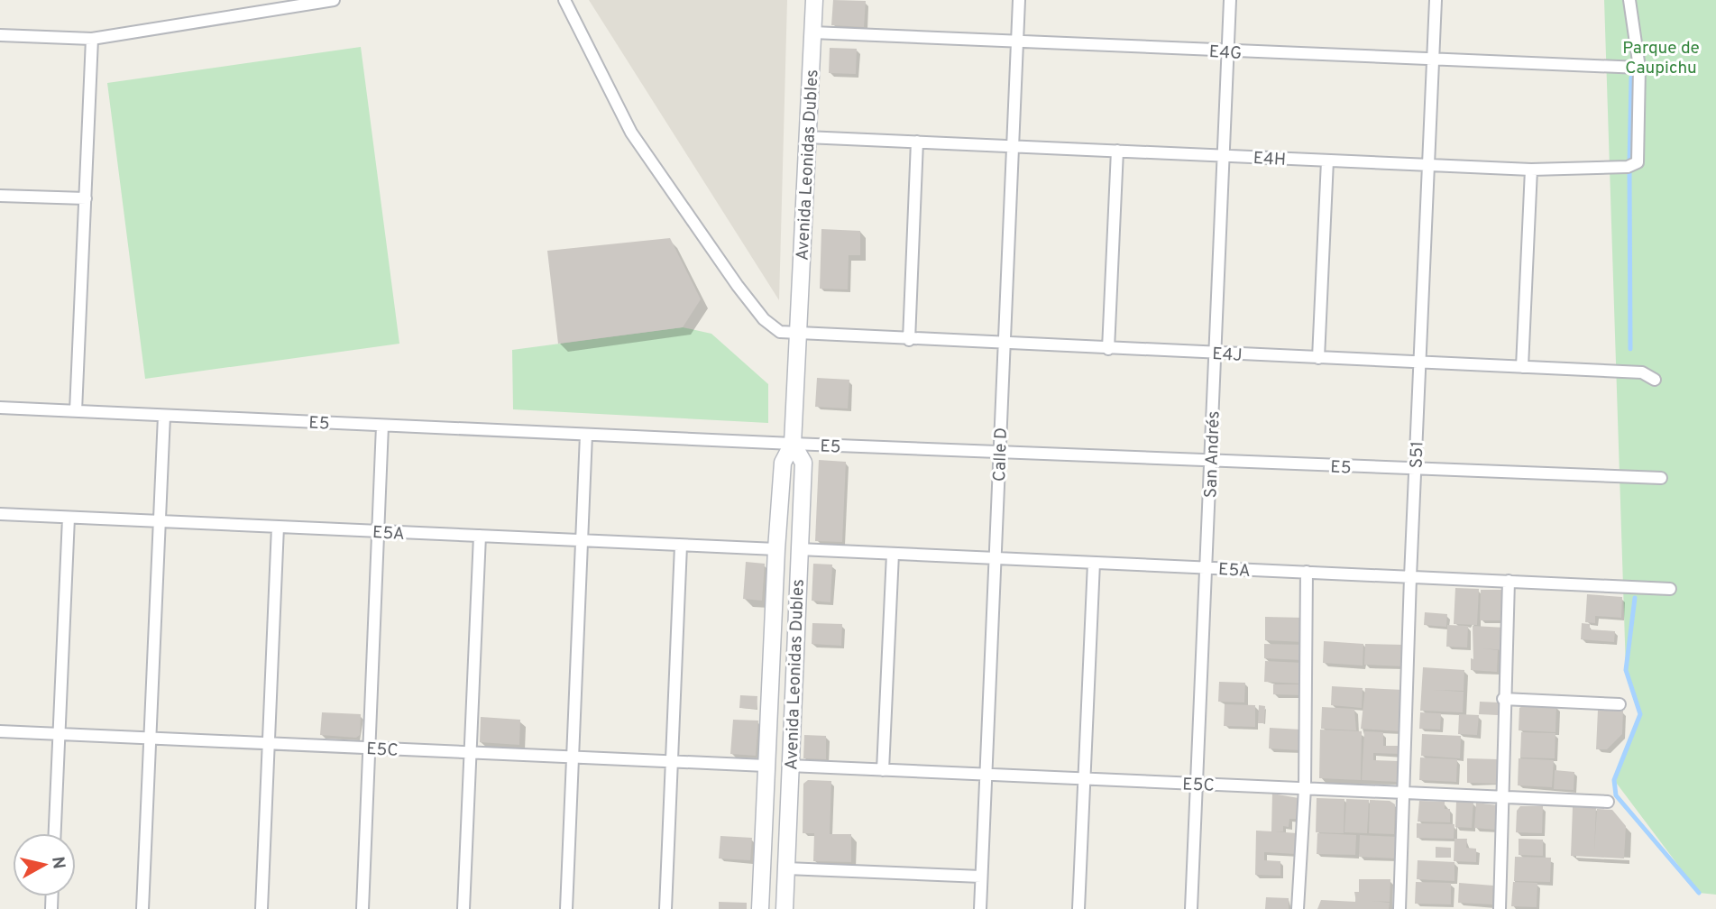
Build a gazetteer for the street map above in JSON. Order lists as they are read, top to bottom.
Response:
{
  "streets": {
    "main road": ["Avenida Leonidas Dubles"],
    "street": [
      "E4G",
      "E4H",
      "E4J",
      "E5",
      "Calle D",
      "San Andrés",
      "S51",
      "E5A",
      "E5C"
    ]
  },
  "crossings": [
    ["E4G", "E4H"],
    ["E4G", "Avenida Leonidas Dubles"],
    ["E4G", "Calle D"],
    ["E4G", "San Andrés"],
    ["E4G", "S51"],
    ["E4H", "Avenida Leonidas Dubles"],
    ["E4H", "Calle D"],
    ["E4H", "San Andrés"],
    ["E4H", "S51"],
    ["Avenida Leonidas Dubles", "E4J"],
    ["Avenida Leonidas Dubles", "E5"],
    ["Avenida Leonidas Dubles", "E5A"],
    ["Avenida Leonidas Dubles", "E5C"],
    ["E4J", "Calle D"],
    ["E4J", "San Andrés"],
    ["E4J", "S51"],
    ["E5", "Calle D"],
    ["E5", "San Andrés"],
    ["E5", "S51"],
    ["Calle D", "E5A"],
    ["Calle D", "E5C"],
    ["San Andrés", "E5A"],
    ["San Andrés", "E5C"],
    ["S51", "E5A"],
    ["S51", "E5C"]
  ],
  "parks": ["Parque de Caupichu"],
  "north": "right"
}
